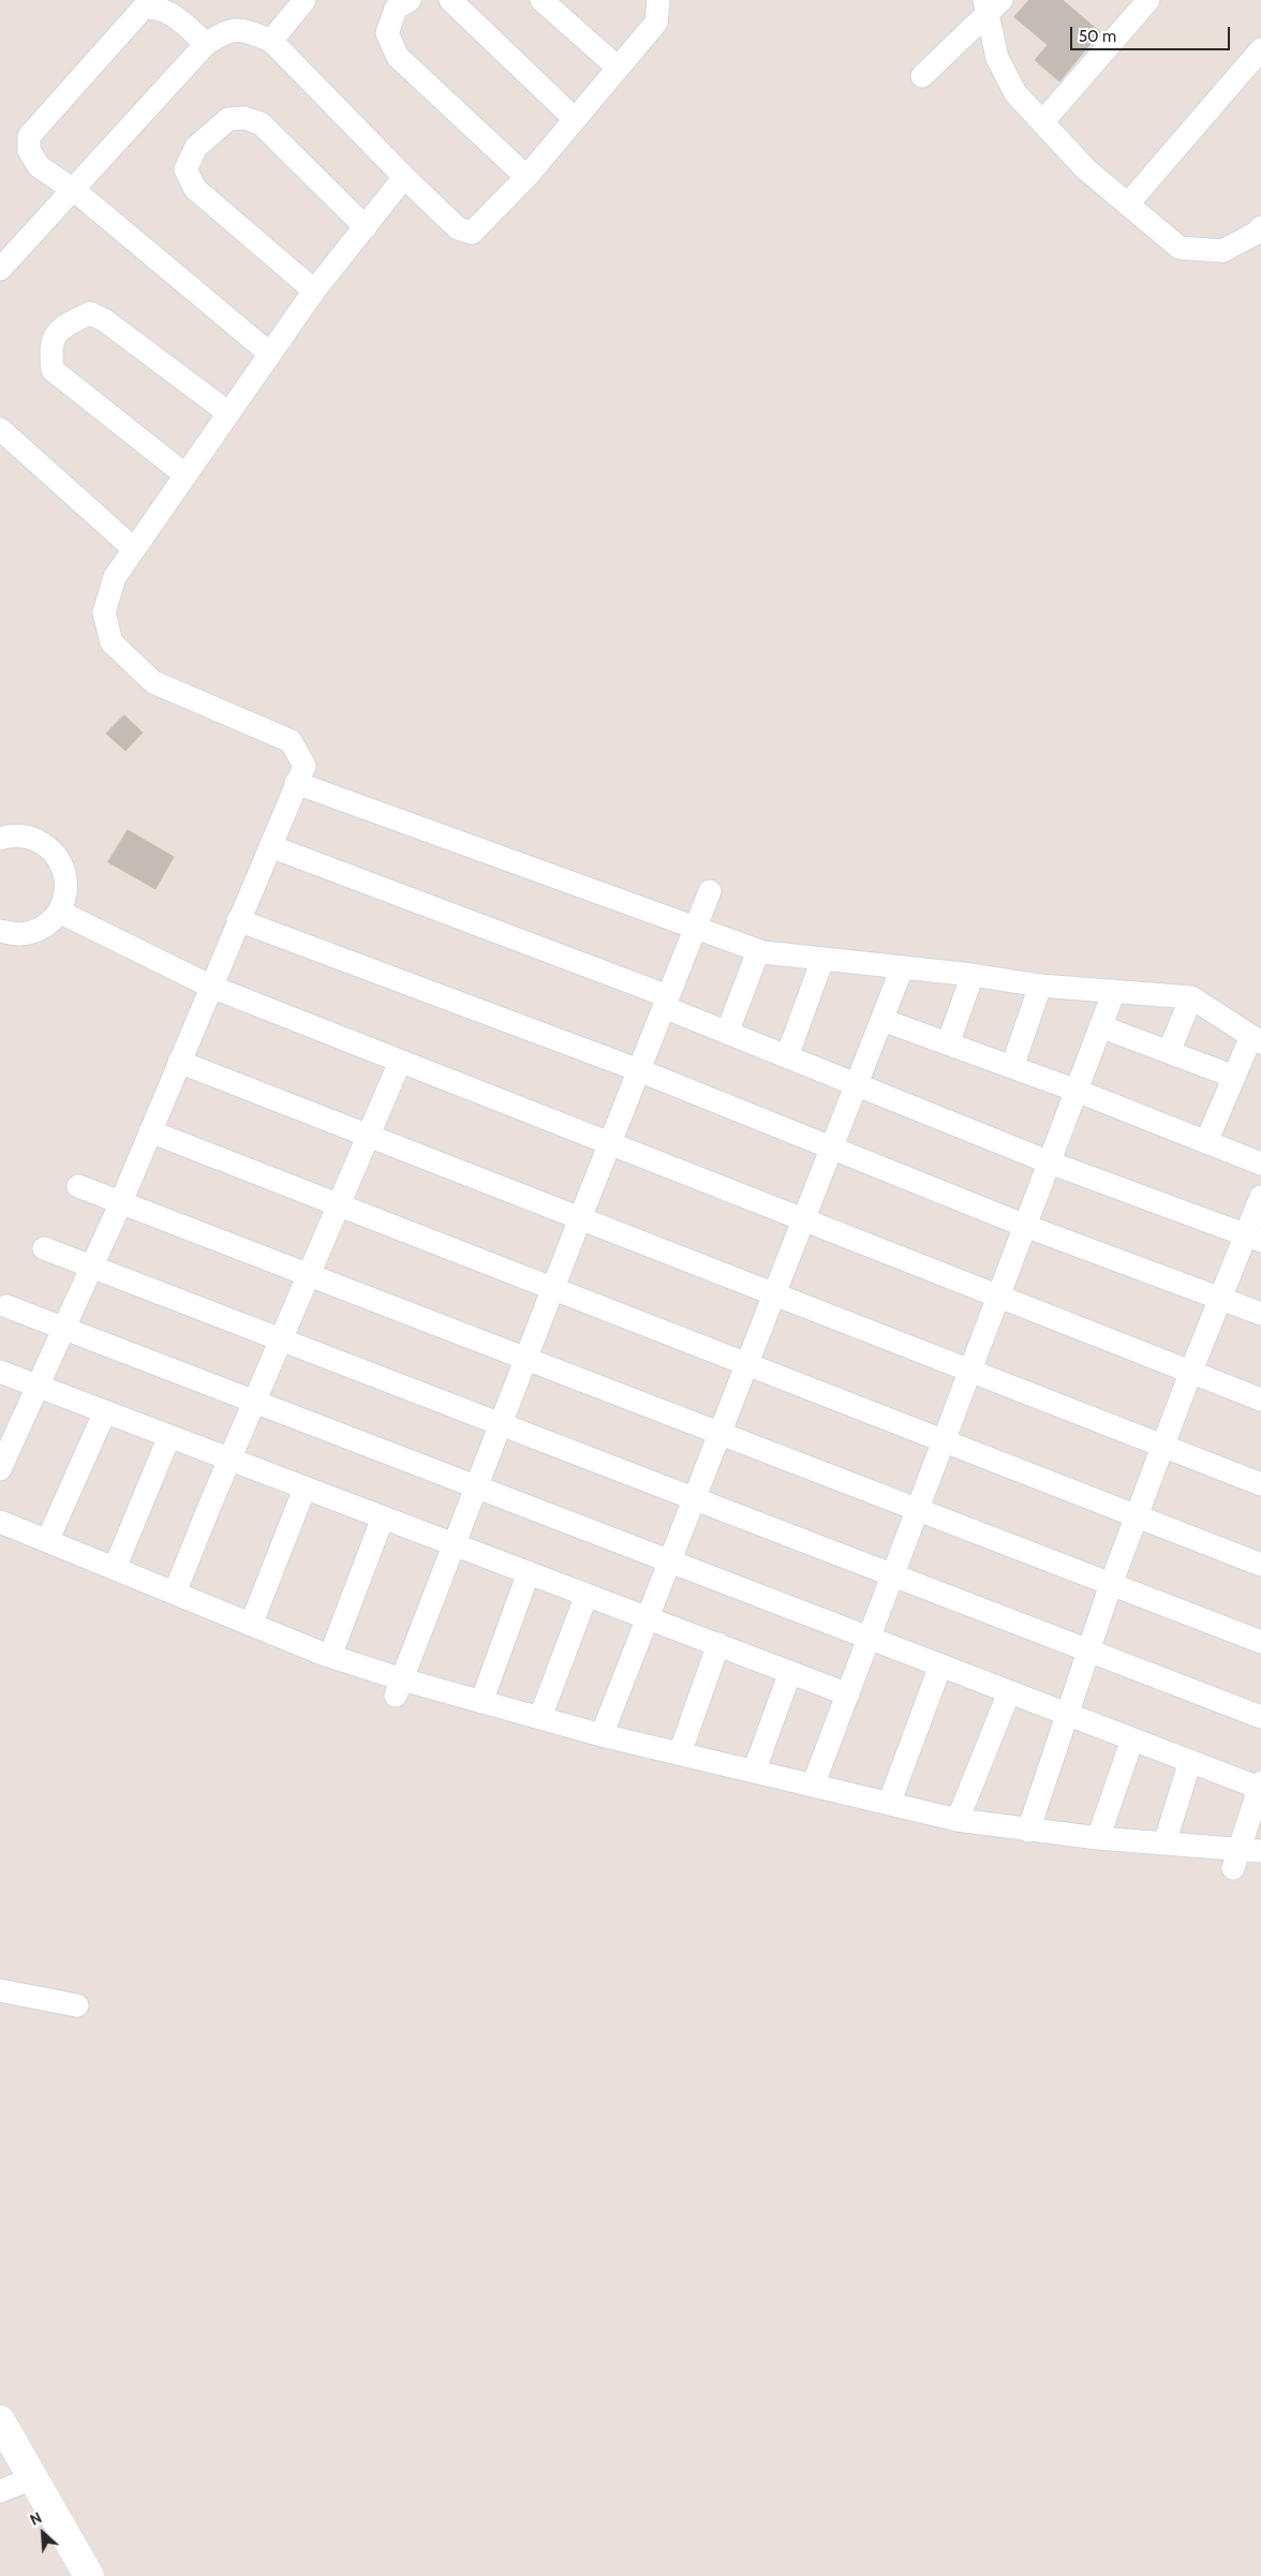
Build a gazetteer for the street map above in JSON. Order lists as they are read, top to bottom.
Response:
{
  "scale_bar": "50 m",
  "north": "top left"
}
